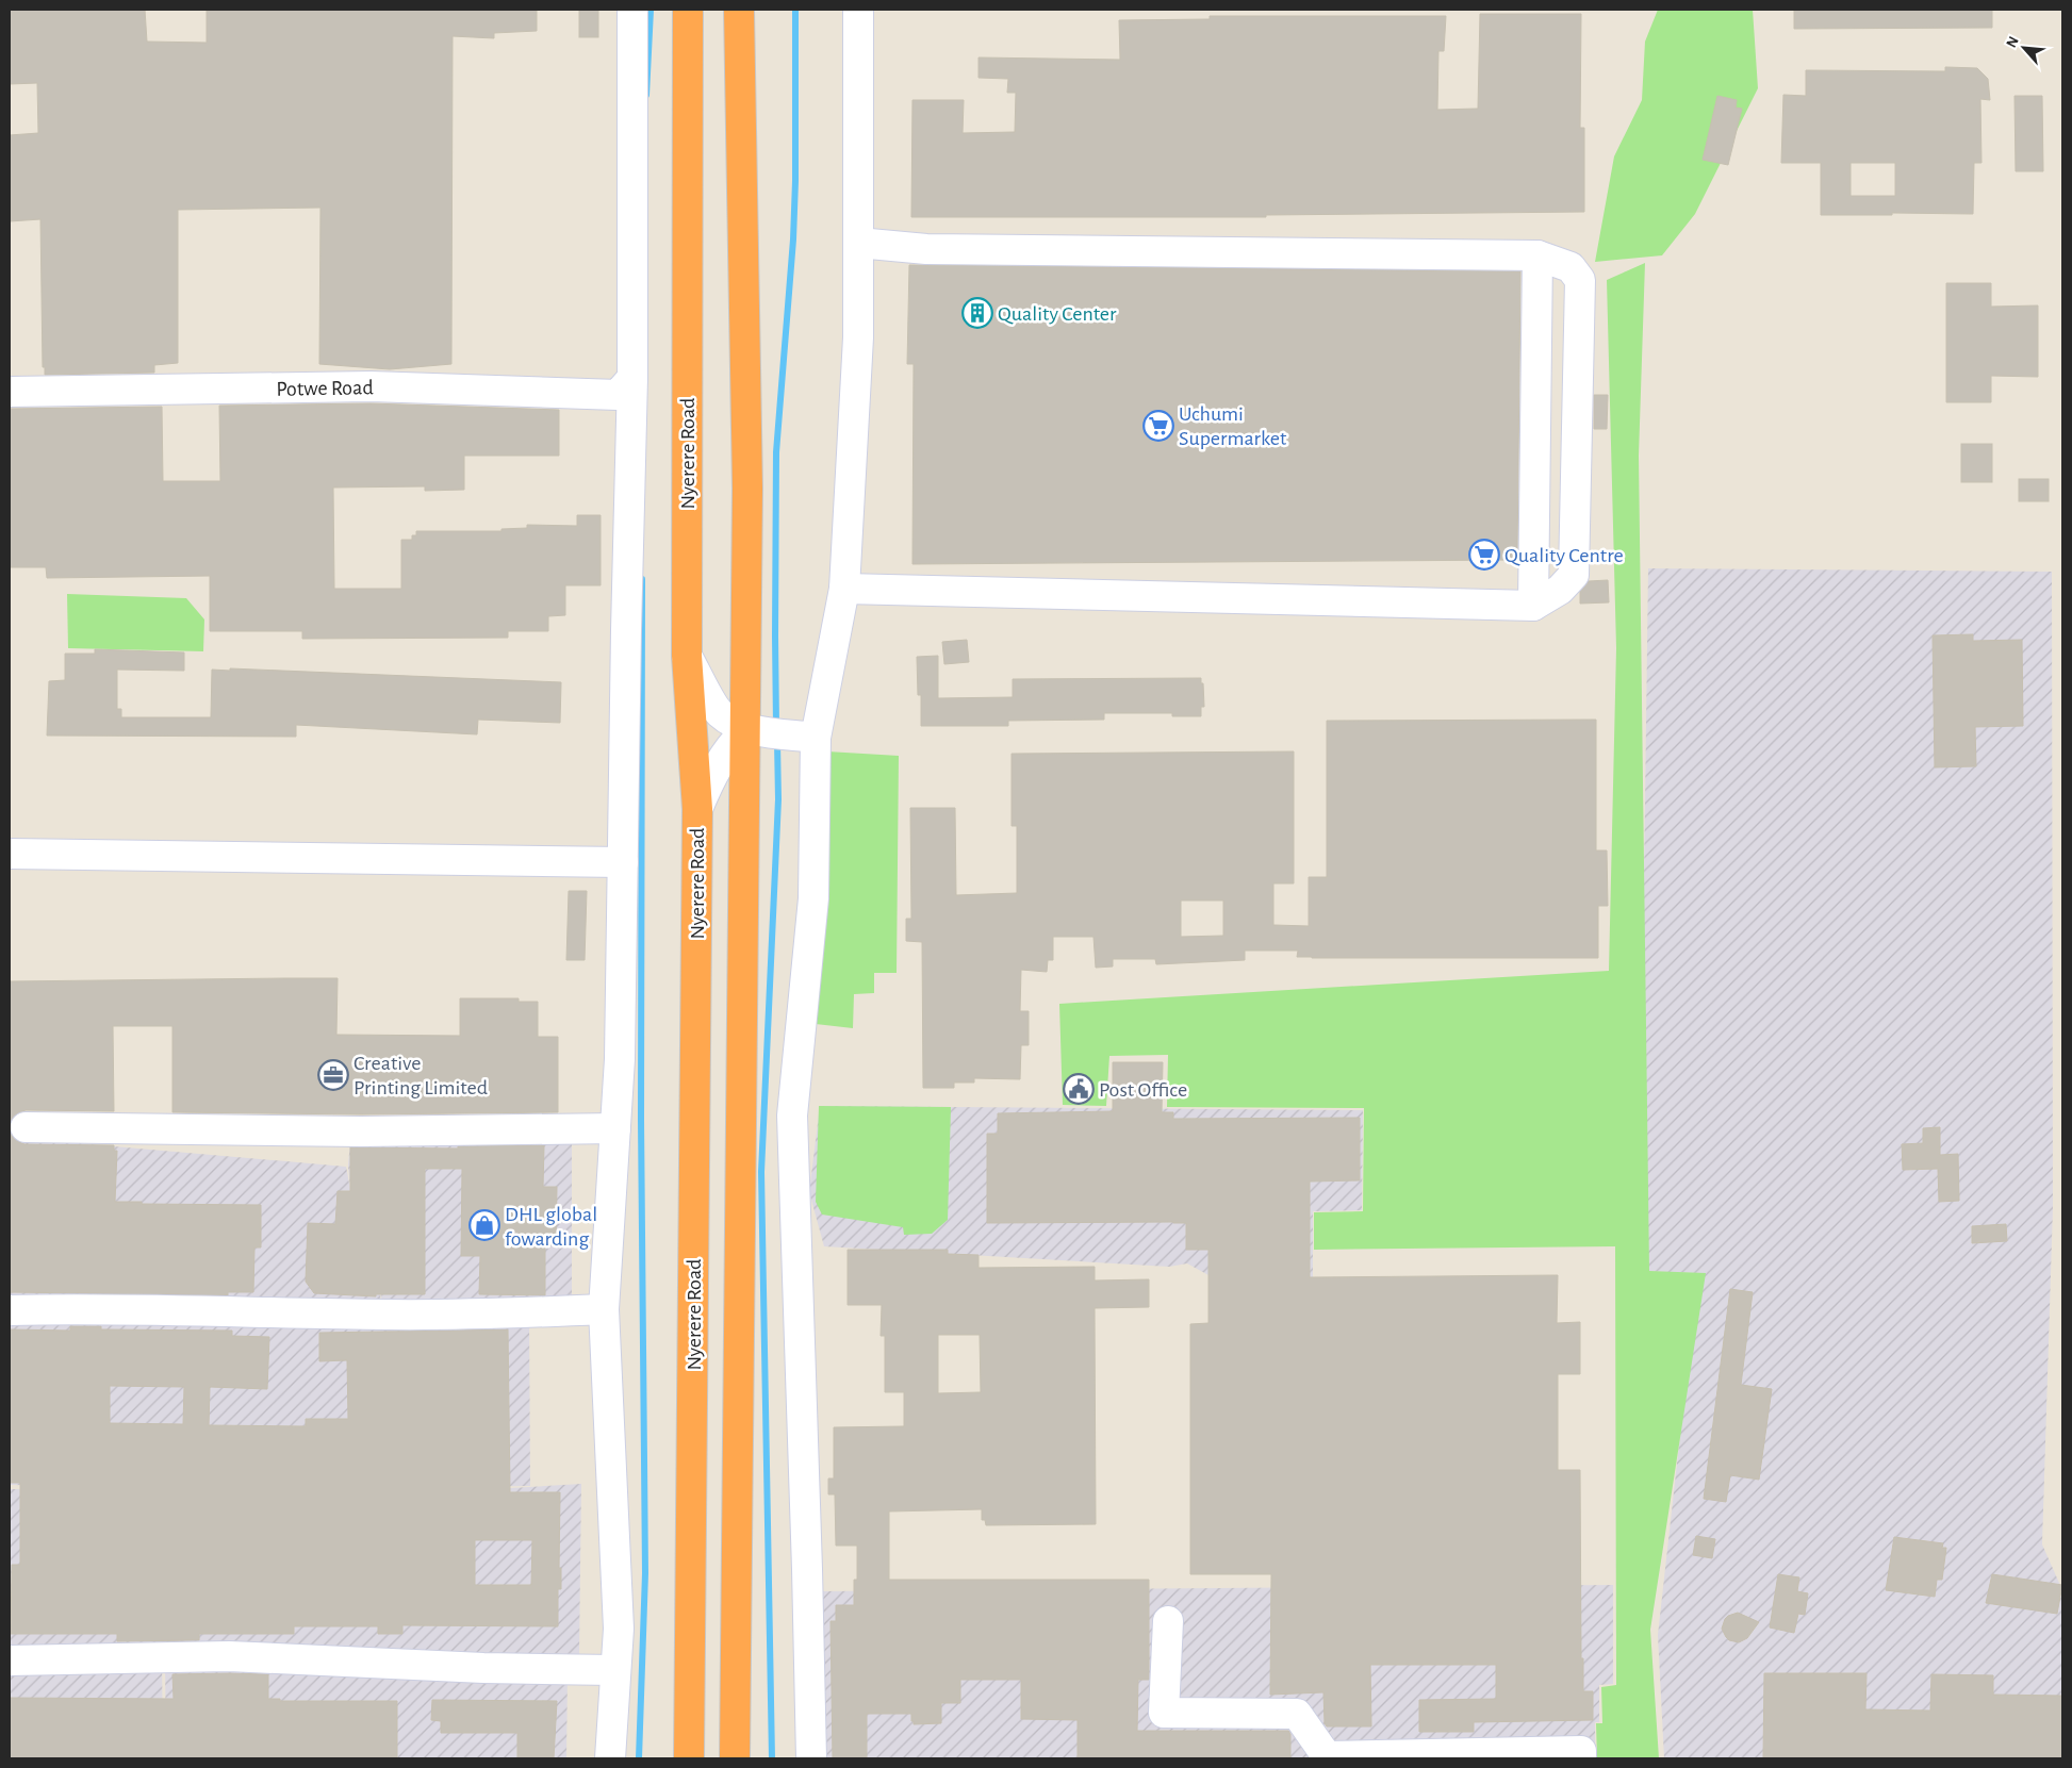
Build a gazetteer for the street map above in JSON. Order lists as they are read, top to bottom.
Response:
{
  "streets": {
    "highway": ["Nyerere Road"],
    "street": ["Potwe Road"]
  },
  "places": {
    "building": ["Quality Center"],
    "supermarket": ["Uchumi Supermarket", "Quality Centre"],
    "office": ["Creative Printing Limited"],
    "public building": ["Post Office"],
    "shop": ["DHL global fowarding"]
  },
  "north": "top left"
}
